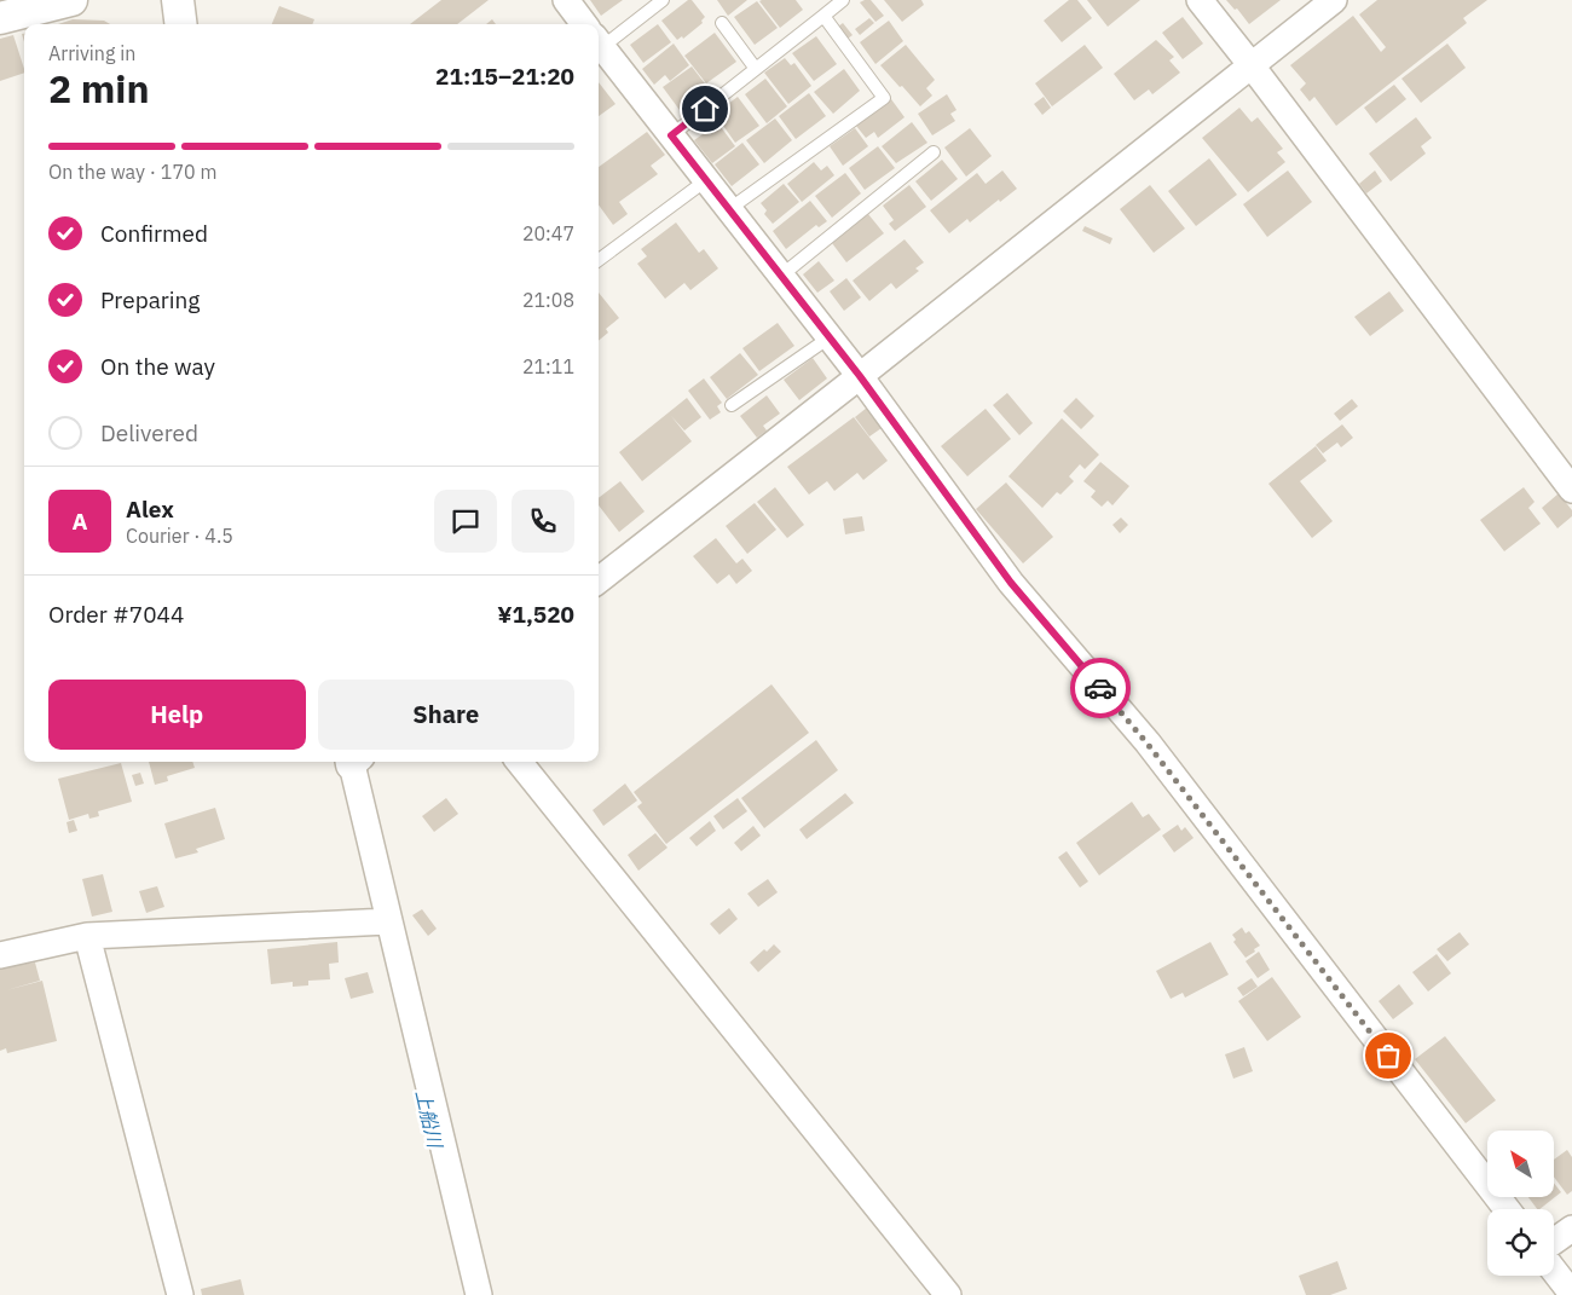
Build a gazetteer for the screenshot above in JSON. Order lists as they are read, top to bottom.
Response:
{
  "water": ["上船川"],
  "north": "top left",
  "page": {
    "heading": ["2 min", "Arriving in", "21:15–21:20"],
    "panel": [
      "Alex",
      "Courier · 4.5",
      "Order #7044",
      "¥1,520"
    ],
    "bar": "On the way · 170 m",
    "list": [
      ["Confirmed", "20:47"],
      ["Preparing", "21:08"],
      ["On the way", "21:11"],
      "Delivered"
    ],
    "round": "A",
    "buttons": ["Help", "Share"]
  }
}
